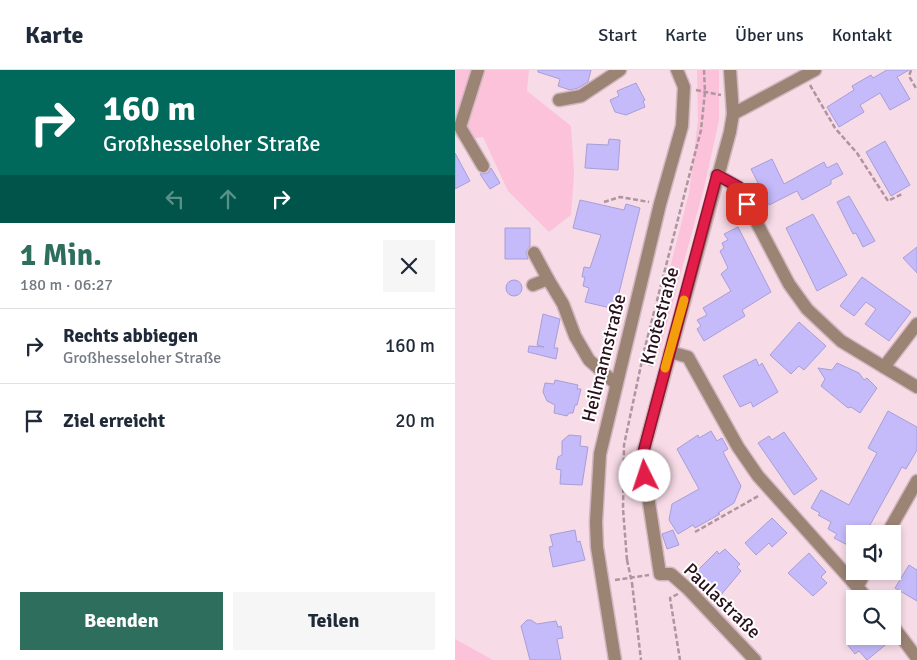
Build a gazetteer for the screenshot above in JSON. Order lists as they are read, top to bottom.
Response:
{
  "streets": {
    "street": ["Knotestraße", "Heilmannstraße", "Paulastraße"]
  },
  "crossings": [
    ["Knotestraße", "Paulastraße"]
  ],
  "page": {
    "header": "Karte",
    "nav": [
      "Start",
      "Karte",
      "Über uns",
      "Kontakt"
    ],
    "turn": ["160 m", "Großhesseloher Straße"],
    "heading": ["1 Min.", "180 m · 06:27"],
    "list": [
      {
        "name": "Rechts abbiegen",
        "note": "Großhesseloher Straße",
        "value": "160 m"
      },
      {
        "name": "Ziel erreicht",
        "value": "20 m"
      }
    ],
    "buttons": ["Beenden", "Teilen"]
  }
}
